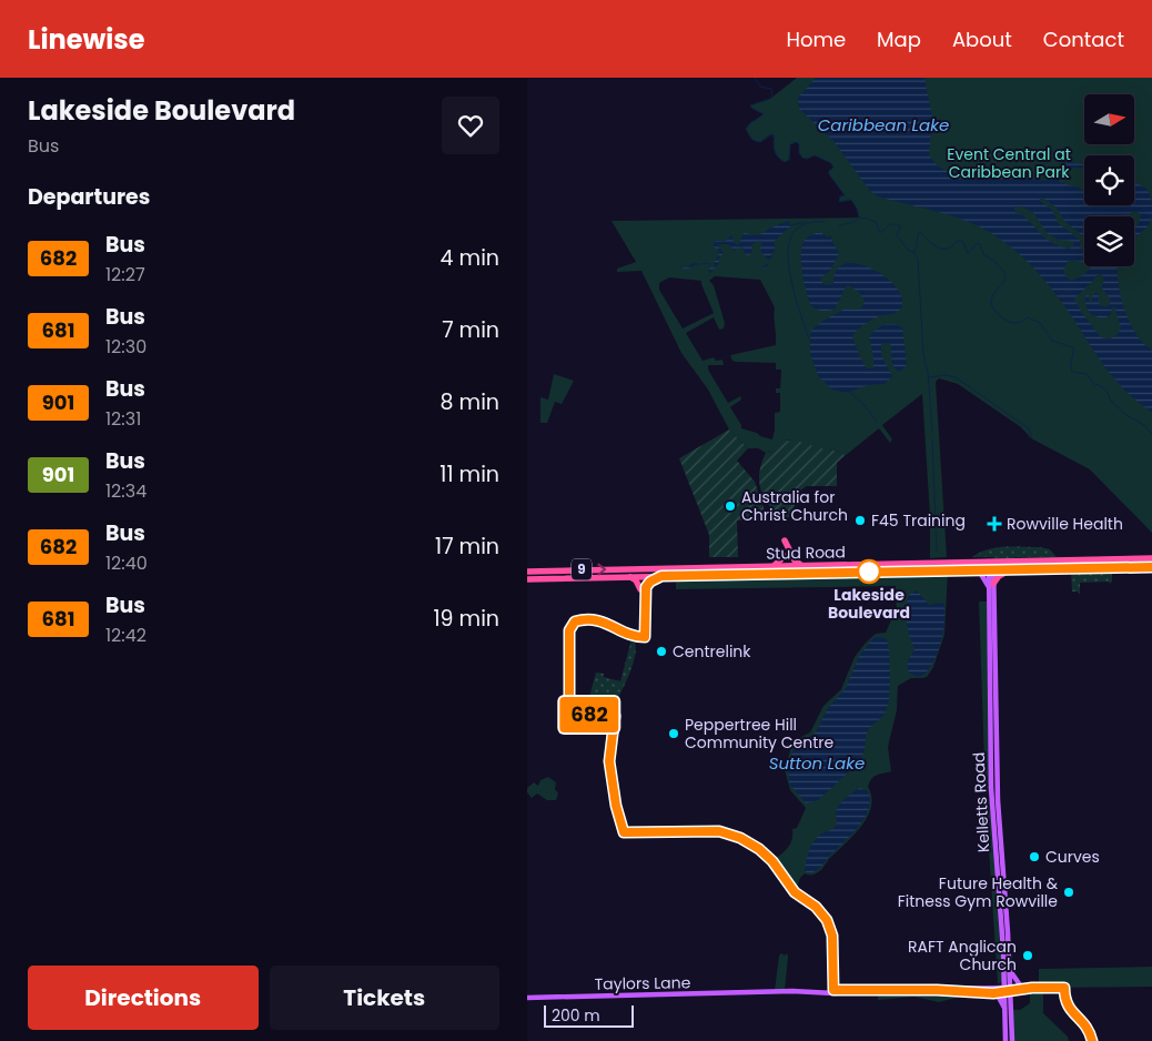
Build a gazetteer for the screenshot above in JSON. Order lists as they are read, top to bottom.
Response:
{
  "streets": {
    "highway": ["Stud Road", "9"],
    "main road": ["Kelletts Road", "Taylors Lane"]
  },
  "crossings": [
    ["Stud Road", "Kelletts Road"],
    ["Kelletts Road", "Taylors Lane"]
  ],
  "water": ["Caribbean Lake", "Sutton Lake"],
  "parks": ["Event Central at Caribbean Park"],
  "places": {
    "other": [
      "Australia for Christ Church",
      "F45 Training",
      "Lakeside Boulevard",
      "Centrelink",
      "Peppertree Hill Community Centre",
      "Curves",
      "Future Health & Fitness Gym Rowville",
      "RAFT Anglican Church"
    ],
    "health": ["Rowville Health"]
  },
  "lines": ["bus line 682"],
  "scale_bar": "200 m",
  "north": "right",
  "page": {
    "header": "Linewise",
    "nav": [
      "Home",
      "Map",
      "About",
      "Contact"
    ],
    "heading": [
      ["Lakeside Boulevard", "Bus"],
      "Departures"
    ],
    "on_map": "682",
    "list": [
      {
        "mark": "682",
        "name": "Bus",
        "note": "12:27",
        "value": "4 min"
      },
      {
        "mark": "681",
        "name": "Bus",
        "note": "12:30",
        "value": "7 min"
      },
      {
        "mark": "901",
        "name": "Bus",
        "note": "12:31",
        "value": "8 min"
      },
      {
        "mark": "901",
        "name": "Bus",
        "note": "12:34",
        "value": "11 min"
      },
      {
        "mark": "682",
        "name": "Bus",
        "note": "12:40",
        "value": "17 min"
      },
      {
        "mark": "681",
        "name": "Bus",
        "note": "12:42",
        "value": "19 min"
      }
    ],
    "buttons": ["Directions", "Tickets"],
    "scale": "200 m"
  }
}
